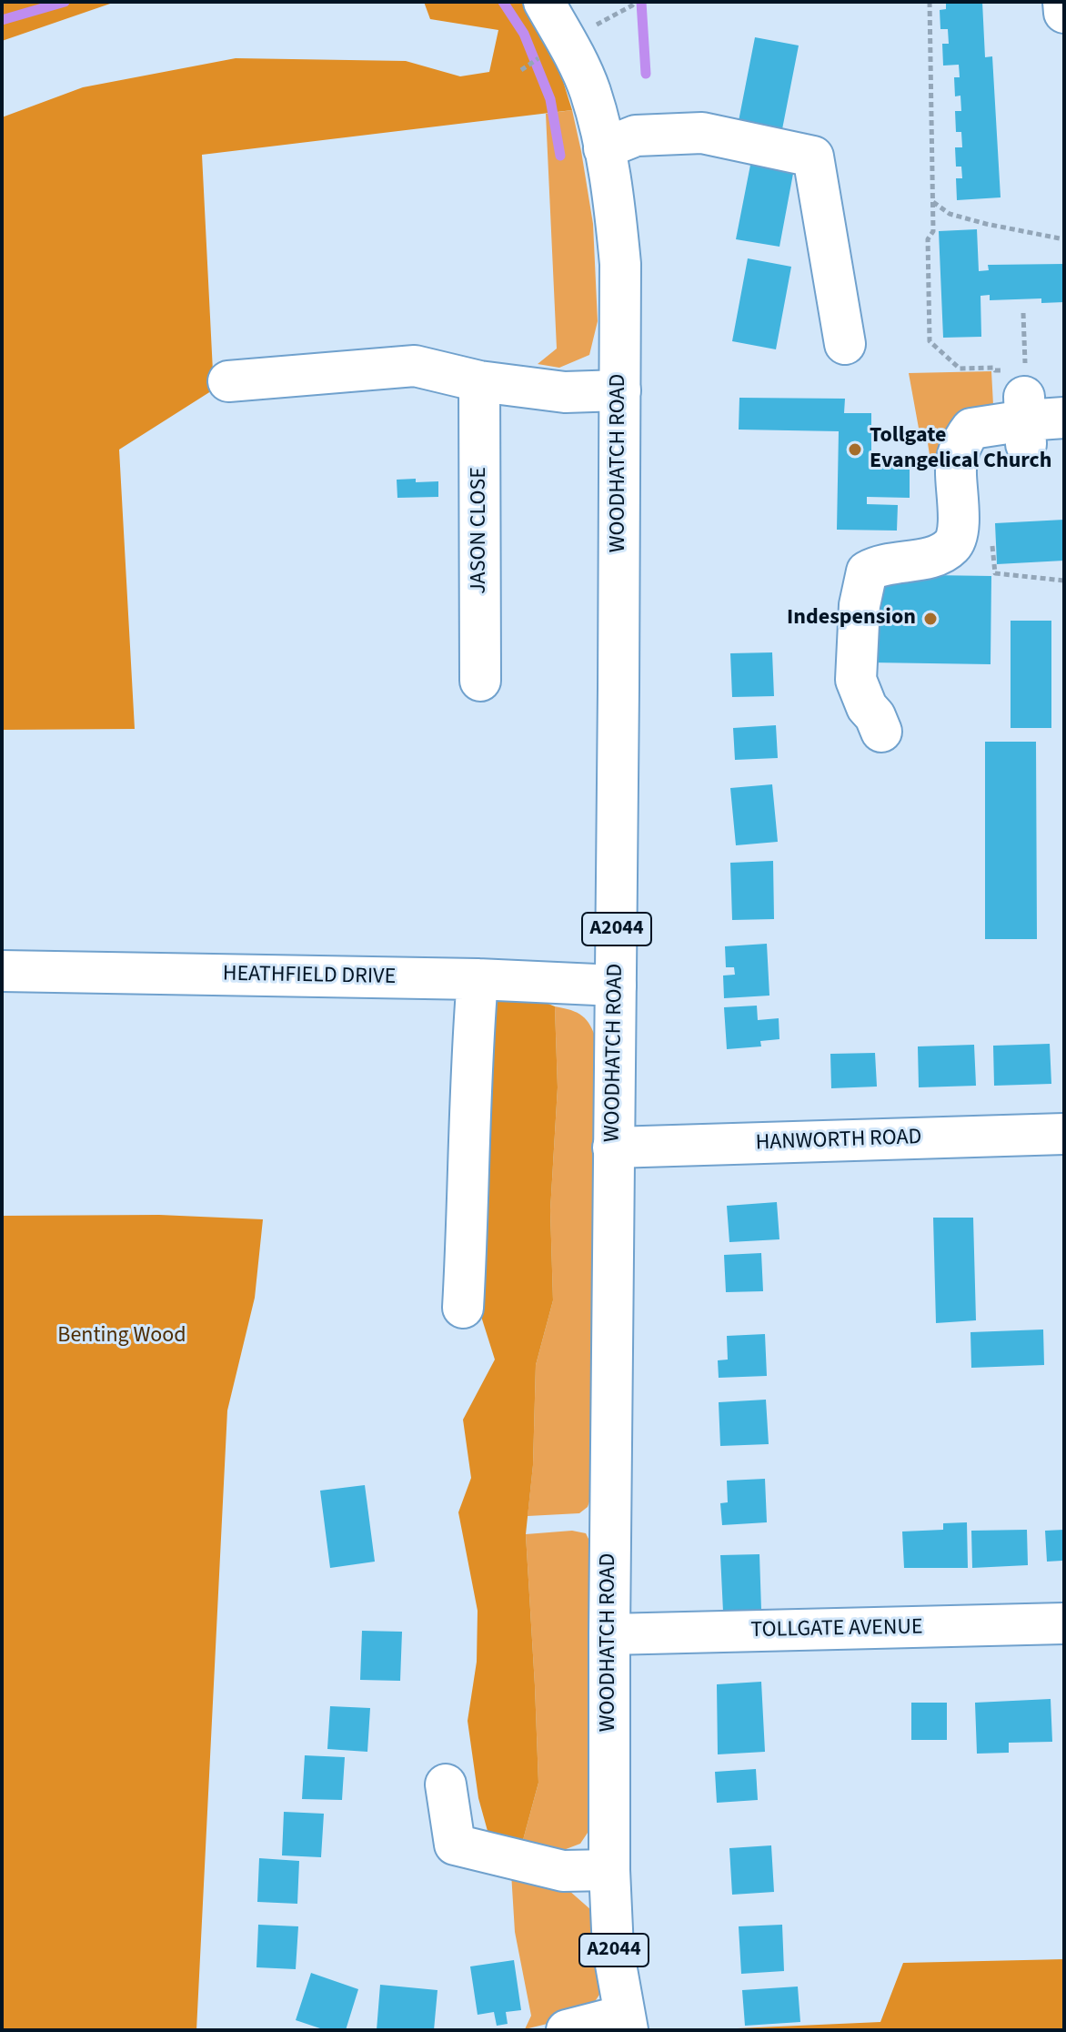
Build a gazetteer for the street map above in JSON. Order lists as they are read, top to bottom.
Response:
{
  "streets": {
    "street": [
      "WOODHATCH ROAD",
      "JASON CLOSE",
      "A2044",
      "HEATHFIELD DRIVE",
      "HANWORTH ROAD",
      "TOLLGATE AVENUE"
    ]
  },
  "crossings": [
    ["WOODHATCH ROAD", "HEATHFIELD DRIVE"],
    ["WOODHATCH ROAD", "HANWORTH ROAD"],
    ["WOODHATCH ROAD", "TOLLGATE AVENUE"]
  ],
  "parks": ["Benting Wood"],
  "places": ["Tollgate Evangelical Church", "Indespension"]
}
